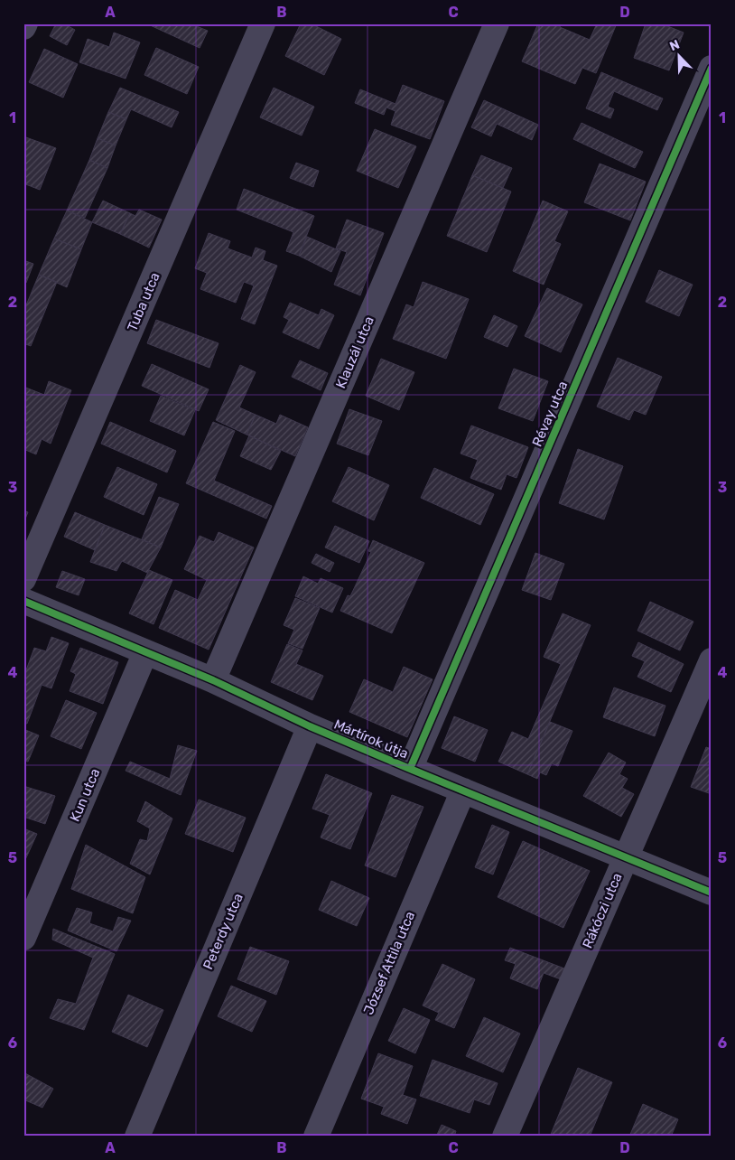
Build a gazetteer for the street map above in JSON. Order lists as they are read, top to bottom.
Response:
{
  "streets": {
    "street": [
      "Tuba utca",
      "Klauzál utca",
      "Révay utca",
      "Mártírok útja",
      "Kun utca",
      "Rákóczi utca",
      "Peterdy utca",
      "József Attila utca"
    ]
  },
  "crossings": [
    ["Klauzál utca", "Mártírok útja"],
    ["Révay utca", "Mártírok útja"],
    ["Mártírok útja", "Kun utca"],
    ["Mártírok útja", "Rákóczi utca"],
    ["Mártírok útja", "Peterdy utca"],
    ["Mártírok útja", "József Attila utca"]
  ],
  "north": "top left",
  "grid": {
    "columns": [
      "A",
      "B",
      "C",
      "D"
    ],
    "rows": [
      "1",
      "2",
      "3",
      "4",
      "5",
      "6"
    ]
  }
}
